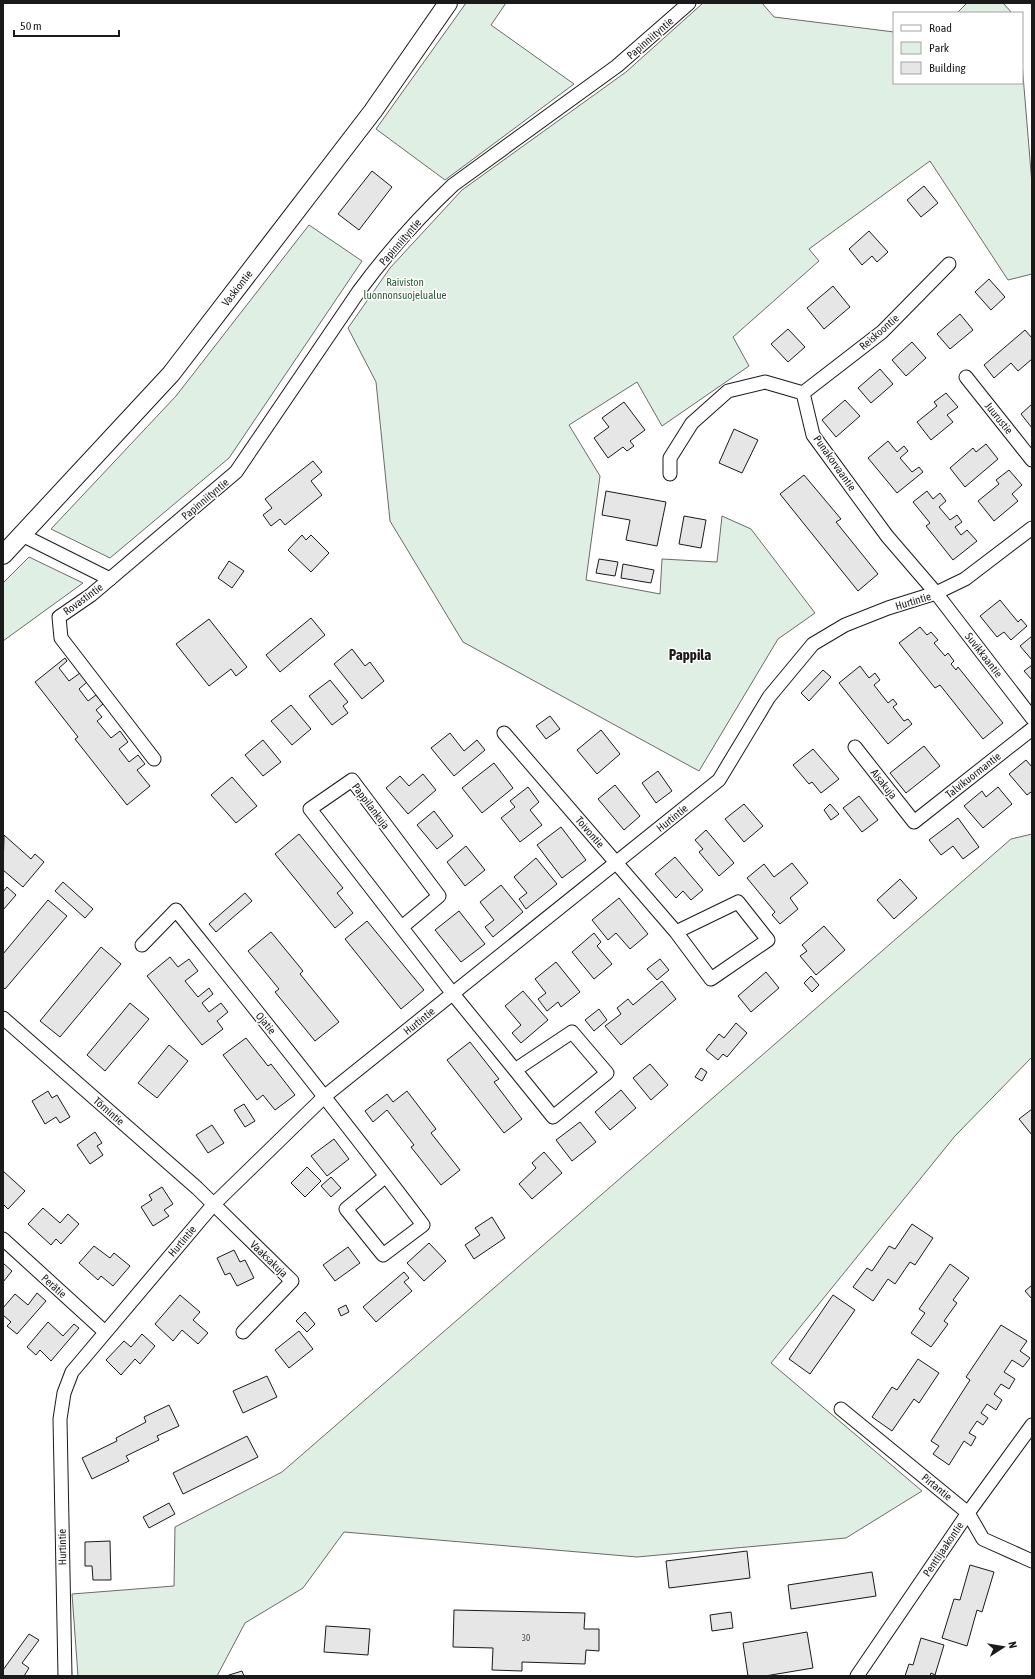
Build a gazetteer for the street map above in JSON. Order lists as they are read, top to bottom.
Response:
{
  "streets": {
    "main road": ["Vaskiontie"],
    "street": [
      "Papinniityntie",
      "Reiskoontie",
      "Juurustie",
      "Punakorvaantie",
      "Rovastintie",
      "Hurtintie",
      "Suvikkaantie",
      "Talvikuormantie",
      "Aisakuja",
      "Pappilankuja",
      "Toivontie",
      "Ojatie",
      "Törnintie",
      "Vaaksakuja",
      "Perätie",
      "Pirtantie",
      "Penttijaakontie"
    ]
  },
  "crossings": [
    ["Papinniityntie", "Rovastintie"],
    ["Vaskiontie", "Rovastintie"],
    ["Reiskoontie", "Punakorvaantie"],
    ["Punakorvaantie", "Hurtintie"],
    ["Punakorvaantie", "Suvikkaantie"],
    ["Hurtintie", "Suvikkaantie"],
    ["Hurtintie", "Pappilankuja"],
    ["Hurtintie", "Toivontie"],
    ["Hurtintie", "Ojatie"],
    ["Hurtintie", "Törnintie"],
    ["Hurtintie", "Vaaksakuja"],
    ["Hurtintie", "Perätie"],
    ["Talvikuormantie", "Aisakuja"],
    ["Törnintie", "Vaaksakuja"],
    ["Pirtantie", "Penttijaakontie"]
  ],
  "districts": ["Pappila"],
  "parks": ["Raiviston luonnonsuojelualue"],
  "house_numbers": ["30"],
  "legend": ["Road", "Park", "Building"],
  "scale_bar": "50 m",
  "north": "right"
}
